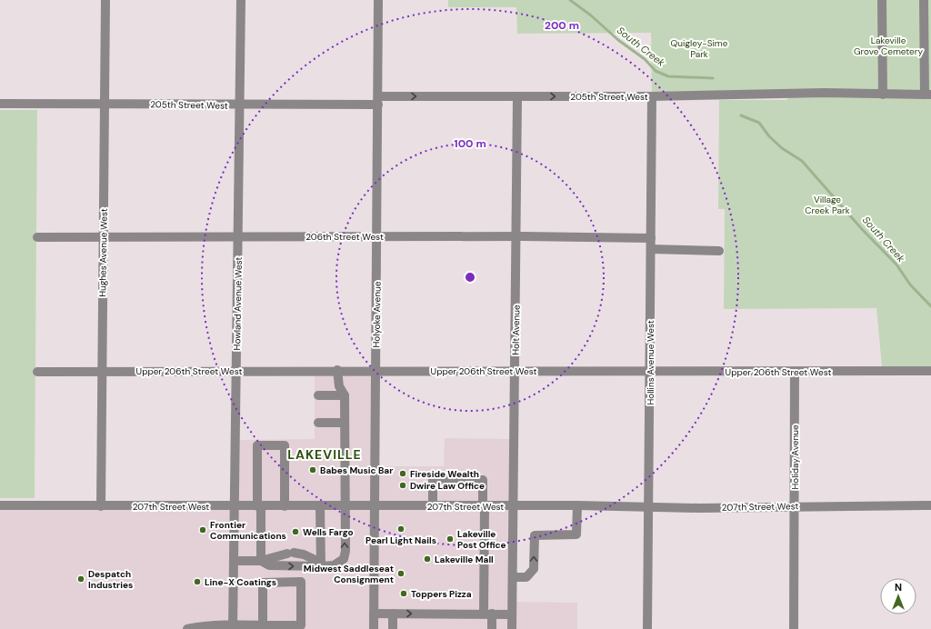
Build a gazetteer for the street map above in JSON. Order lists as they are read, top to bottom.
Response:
{
  "streets": {
    "street": [
      "205th Street West",
      "206th Street West",
      "Hughes Avenue West",
      "Howland Avenue West",
      "Holyoke Avenue",
      "Holt Avenue",
      "Hollins Avenue West",
      "Upper 206th Street West",
      "Holiday Avenue",
      "207th Street West"
    ]
  },
  "crossings": [
    ["205th Street West", "Hughes Avenue West"],
    ["205th Street West", "Howland Avenue West"],
    ["205th Street West", "Holyoke Avenue"],
    ["205th Street West", "Holt Avenue"],
    ["205th Street West", "Hollins Avenue West"],
    ["206th Street West", "Hughes Avenue West"],
    ["206th Street West", "Howland Avenue West"],
    ["206th Street West", "Holyoke Avenue"],
    ["206th Street West", "Holt Avenue"],
    ["206th Street West", "Hollins Avenue West"],
    ["Hughes Avenue West", "Upper 206th Street West"],
    ["Hughes Avenue West", "207th Street West"],
    ["Howland Avenue West", "Upper 206th Street West"],
    ["Howland Avenue West", "207th Street West"],
    ["Holyoke Avenue", "Upper 206th Street West"],
    ["Holyoke Avenue", "207th Street West"],
    ["Holt Avenue", "Upper 206th Street West"],
    ["Holt Avenue", "207th Street West"],
    ["Hollins Avenue West", "Upper 206th Street West"],
    ["Hollins Avenue West", "207th Street West"],
    ["Upper 206th Street West", "Holiday Avenue"],
    ["Holiday Avenue", "207th Street West"]
  ],
  "districts": ["LAKEVILLE"],
  "water": ["South Creek"],
  "parks": ["Lakeville Grove Cemetery", "Quigley-Sime Park", "Village Creek Park"],
  "places": [
    "Babes Music Bar",
    "Fireside Wealth",
    "Dwire Law Office",
    "Pearl Light Nails",
    "Frontier Communications",
    "Wells Fargo",
    "Lakeville Post Office",
    "Lakeville Mall",
    "Midwest Saddleseat Consignment",
    "Despatch Industries",
    "Line-X Coatings",
    "Toppers Pizza"
  ],
  "north": "top",
  "rings": ["200 m", "100 m"]
}
